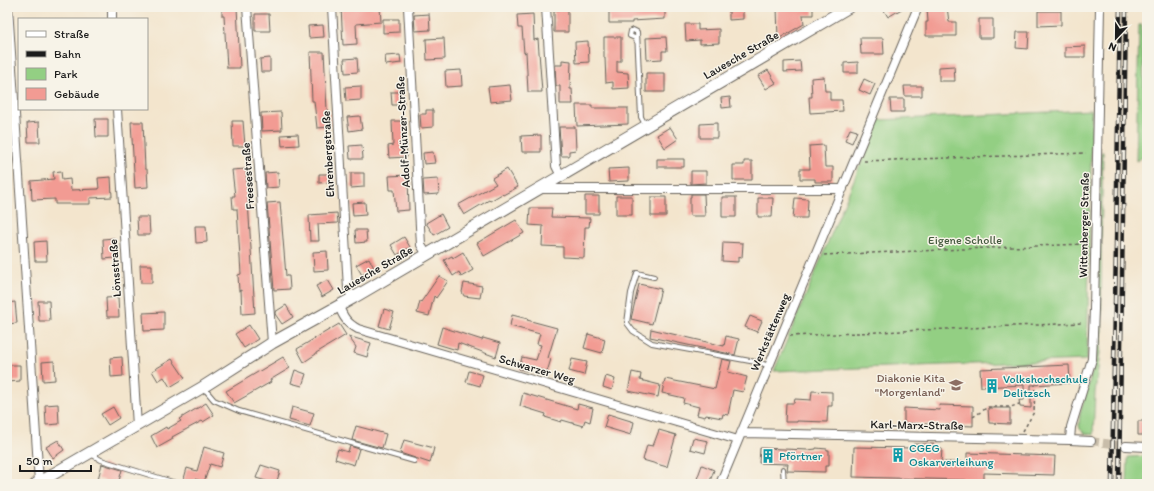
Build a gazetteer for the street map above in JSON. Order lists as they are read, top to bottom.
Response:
{
  "streets": {
    "street": [
      "Lauesche Straße",
      "Adolf-Münzer-Straße",
      "Ehrenbergstraße",
      "Freesestraße",
      "Wittenberger Straße",
      "Lönsstraße",
      "Werkstättenweg",
      "Schwarzer Weg",
      "Karl-Marx-Straße"
    ]
  },
  "crossings": [
    ["Lauesche Straße", "Adolf-Münzer-Straße"],
    ["Lauesche Straße", "Ehrenbergstraße"],
    ["Lauesche Straße", "Freesestraße"],
    ["Lauesche Straße", "Lönsstraße"],
    ["Lauesche Straße", "Schwarzer Weg"],
    ["Wittenberger Straße", "Karl-Marx-Straße"],
    ["Werkstättenweg", "Schwarzer Weg"],
    ["Werkstättenweg", "Karl-Marx-Straße"],
    ["Schwarzer Weg", "Karl-Marx-Straße"]
  ],
  "parks": ["Eigene Scholle"],
  "places": {
    "school or university": ["Diakonie Kita \"Morgenland\""],
    "building": ["Volkshochschule Delitzsch", "CGEG Oskarverleihung", "Pförtner"]
  },
  "legend": [
    "Straße",
    "Bahn",
    "Park",
    "Gebäude"
  ],
  "scale_bar": "50 m",
  "north": "bottom"
}
